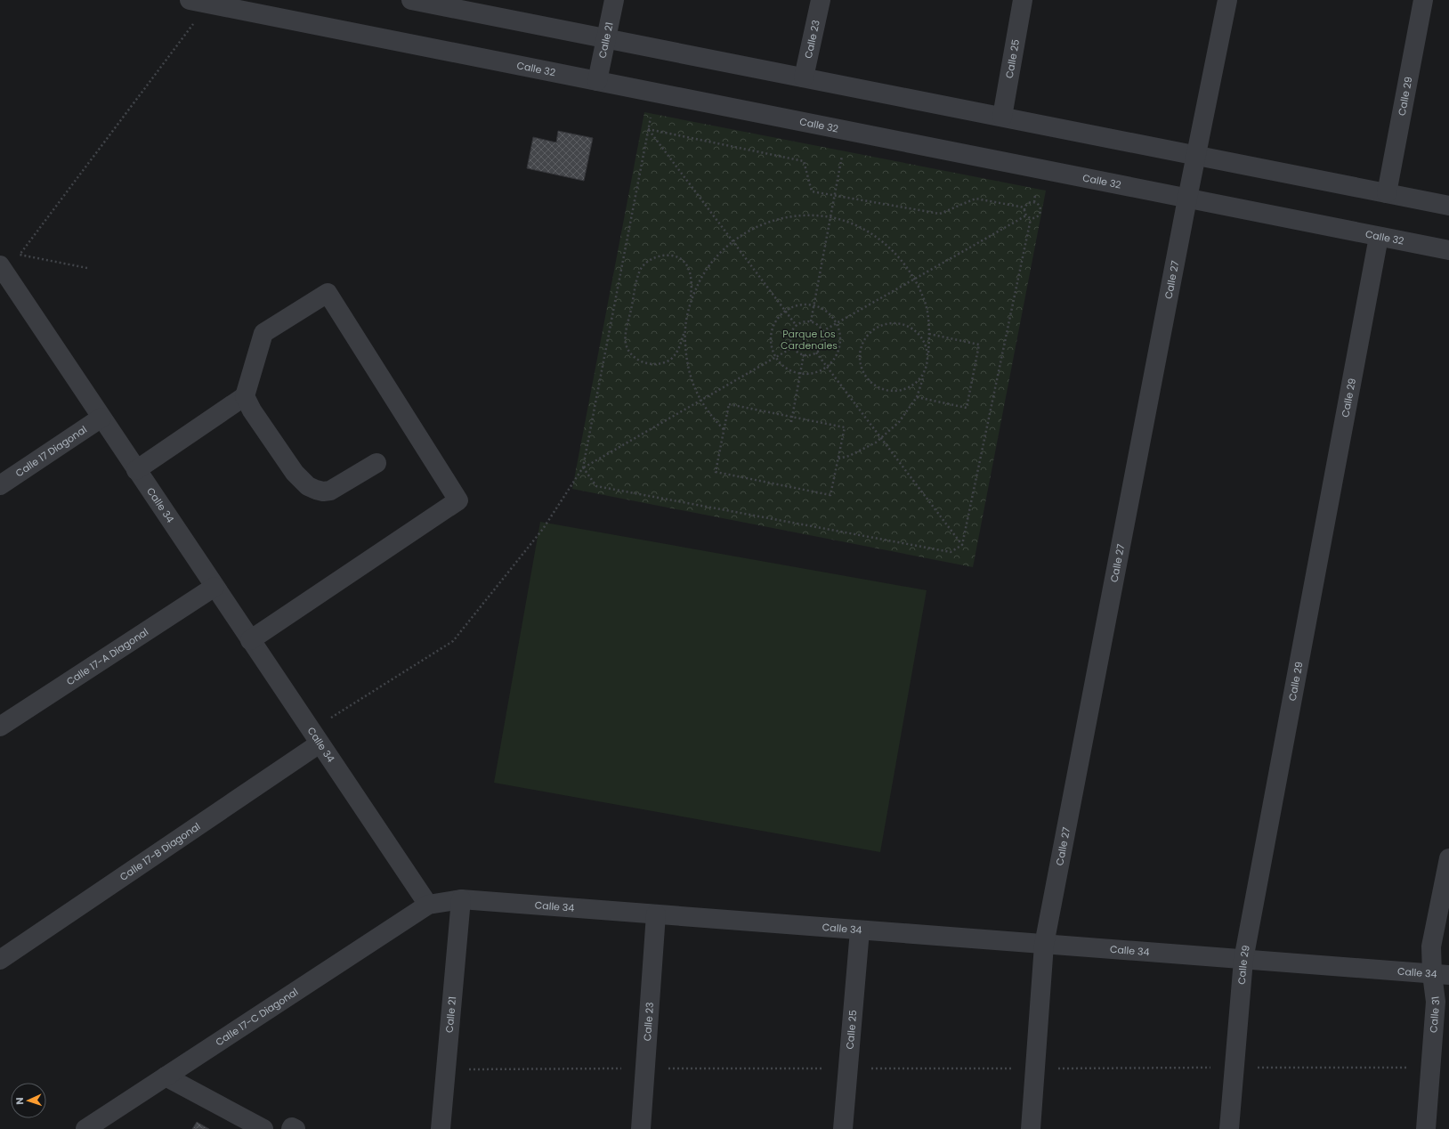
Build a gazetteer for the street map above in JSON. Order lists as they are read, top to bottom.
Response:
{
  "streets": {
    "street": [
      "Calle 23",
      "Calle 21",
      "Calle 25",
      "Calle 32",
      "Calle 29",
      "Calle 27",
      "Calle 17 Diagonal",
      "Calle 34",
      "Calle 17-A Diagonal",
      "Calle 17-B Diagonal",
      "Calle 31",
      "Calle 17-C Diagonal"
    ]
  },
  "crossings": [
    ["Calle 23", "Calle 34"],
    ["Calle 21", "Calle 32"],
    ["Calle 21", "Calle 34"],
    ["Calle 25", "Calle 34"],
    ["Calle 32", "Calle 29"],
    ["Calle 32", "Calle 27"],
    ["Calle 29", "Calle 34"],
    ["Calle 27", "Calle 34"],
    ["Calle 17 Diagonal", "Calle 34"],
    ["Calle 34", "Calle 17-A Diagonal"],
    ["Calle 34", "Calle 17-B Diagonal"],
    ["Calle 34", "Calle 31"],
    ["Calle 34", "Calle 17-C Diagonal"]
  ],
  "parks": ["Parque Los Cardenales"],
  "north": "left"
}
